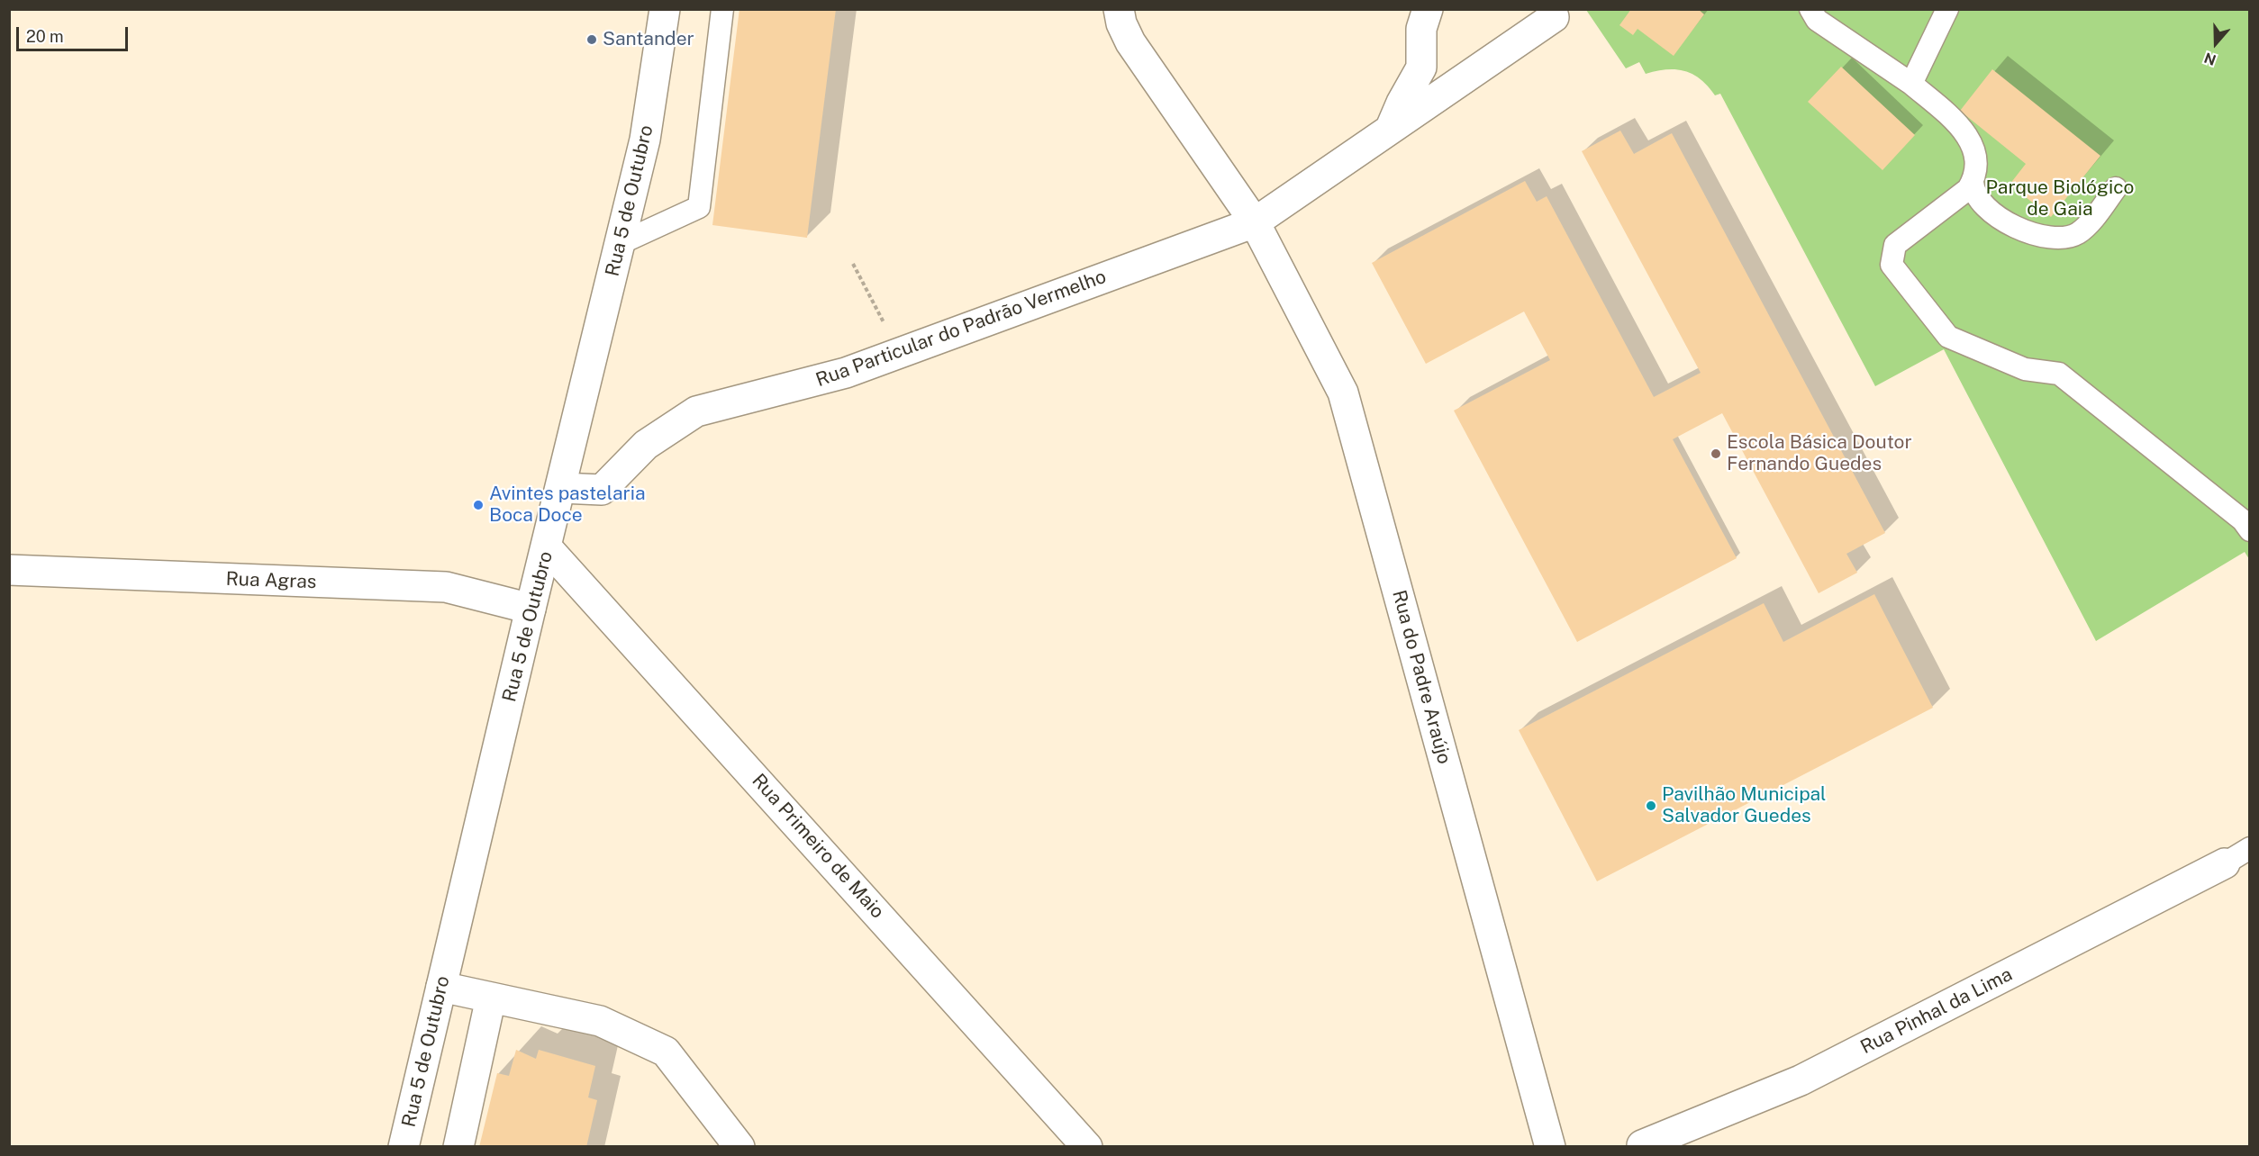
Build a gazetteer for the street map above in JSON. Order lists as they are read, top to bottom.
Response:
{
  "streets": {
    "street": [
      "Rua 5 de Outubro",
      "Rua Particular do Padrão Vermelho",
      "Rua Agras",
      "Rua do Padre Araújo",
      "Rua Primeiro de Maio",
      "Rua Pinhal da Lima"
    ]
  },
  "crossings": [
    ["Rua 5 de Outubro", "Rua Particular do Padrão Vermelho"],
    ["Rua 5 de Outubro", "Rua Agras"],
    ["Rua 5 de Outubro", "Rua Primeiro de Maio"],
    ["Rua Particular do Padrão Vermelho", "Rua do Padre Araújo"]
  ],
  "parks": ["Parque Biológico de Gaia"],
  "places": [
    "Santander",
    "Escola Básica Doutor Fernando Guedes",
    "Avintes pastelaria Boca Doce",
    "Pavilhão Municipal Salvador Guedes"
  ],
  "scale_bar": "20 m",
  "north": "bottom"
}
